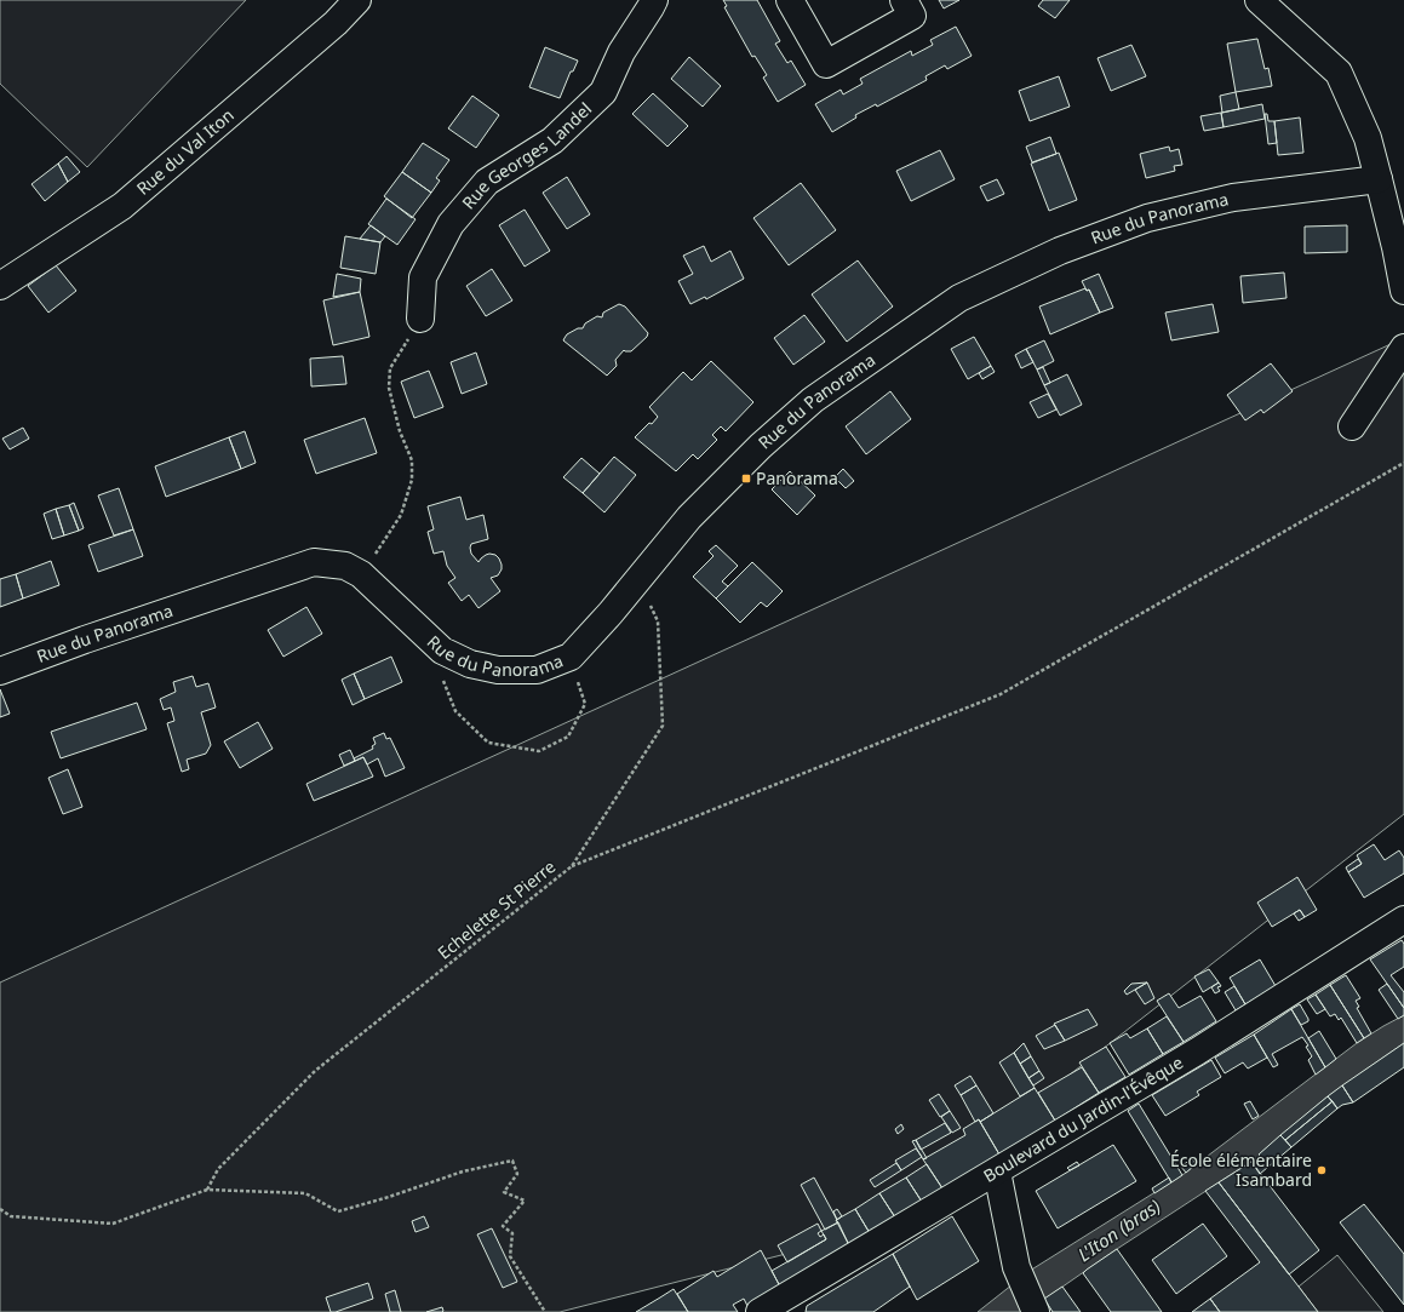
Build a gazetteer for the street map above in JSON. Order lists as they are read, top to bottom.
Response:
{
  "streets": {
    "street": [
      "Rue du Val Iton",
      "Rue Georges Landel",
      "Rue du Panorama",
      "Boulevard du Jardin-l'Évêque"
    ],
    "path": ["Echelette St Pierre"]
  },
  "crossings": [
    ["Rue du Panorama", "Echelette St Pierre"]
  ],
  "water": ["L'Iton (bras)"],
  "places": {
    "transit": ["Panorama"],
    "other": ["École élémentaire Isambard"]
  }
}
